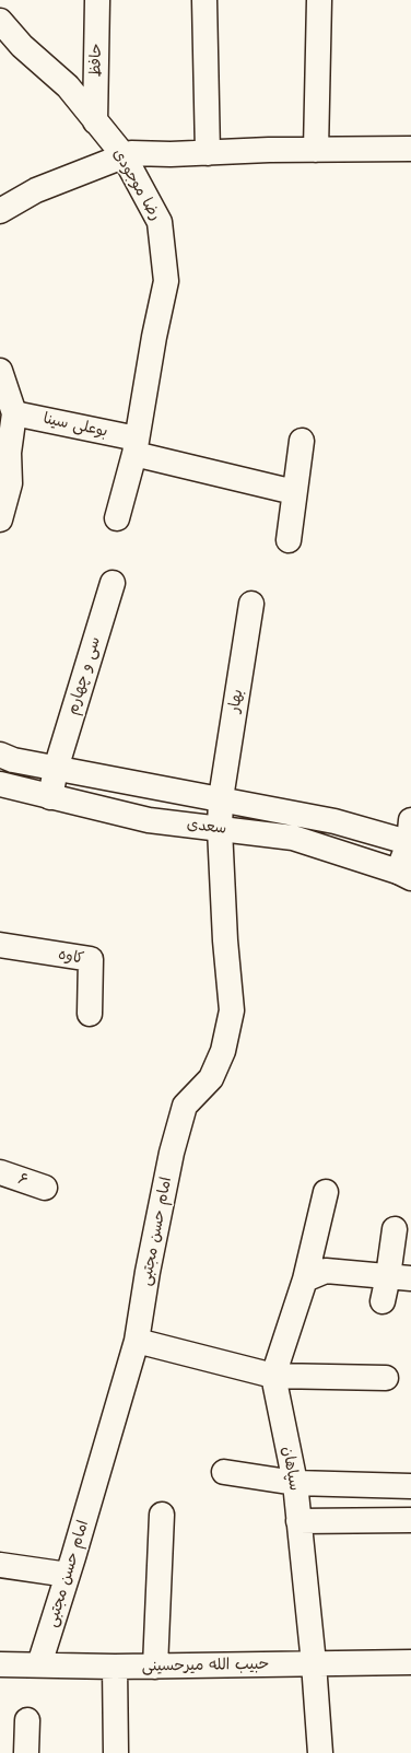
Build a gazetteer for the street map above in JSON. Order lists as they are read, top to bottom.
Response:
{
  "streets": {
    "street": [
      "حافظ",
      "رضا موجودی",
      "بوعلی سینا",
      "سی و چهارم",
      "بهار",
      "سعدی",
      "کاوه",
      "۶",
      "امام حسن مجتبی",
      "سپاهان",
      "حبیب الله میرحسینی"
    ]
  },
  "crossings": [
    ["حافظ", "رضا موجودی"],
    ["رضا موجودی", "بوعلی سینا"],
    ["سی و چهارم", "سعدی"],
    ["بهار", "سعدی"],
    ["بهار", "امام حسن مجتبی"],
    ["سعدی", "امام حسن مجتبی"],
    ["امام حسن مجتبی", "حبیب الله میرحسینی"],
    ["سپاهان", "حبیب الله میرحسینی"]
  ]
}
